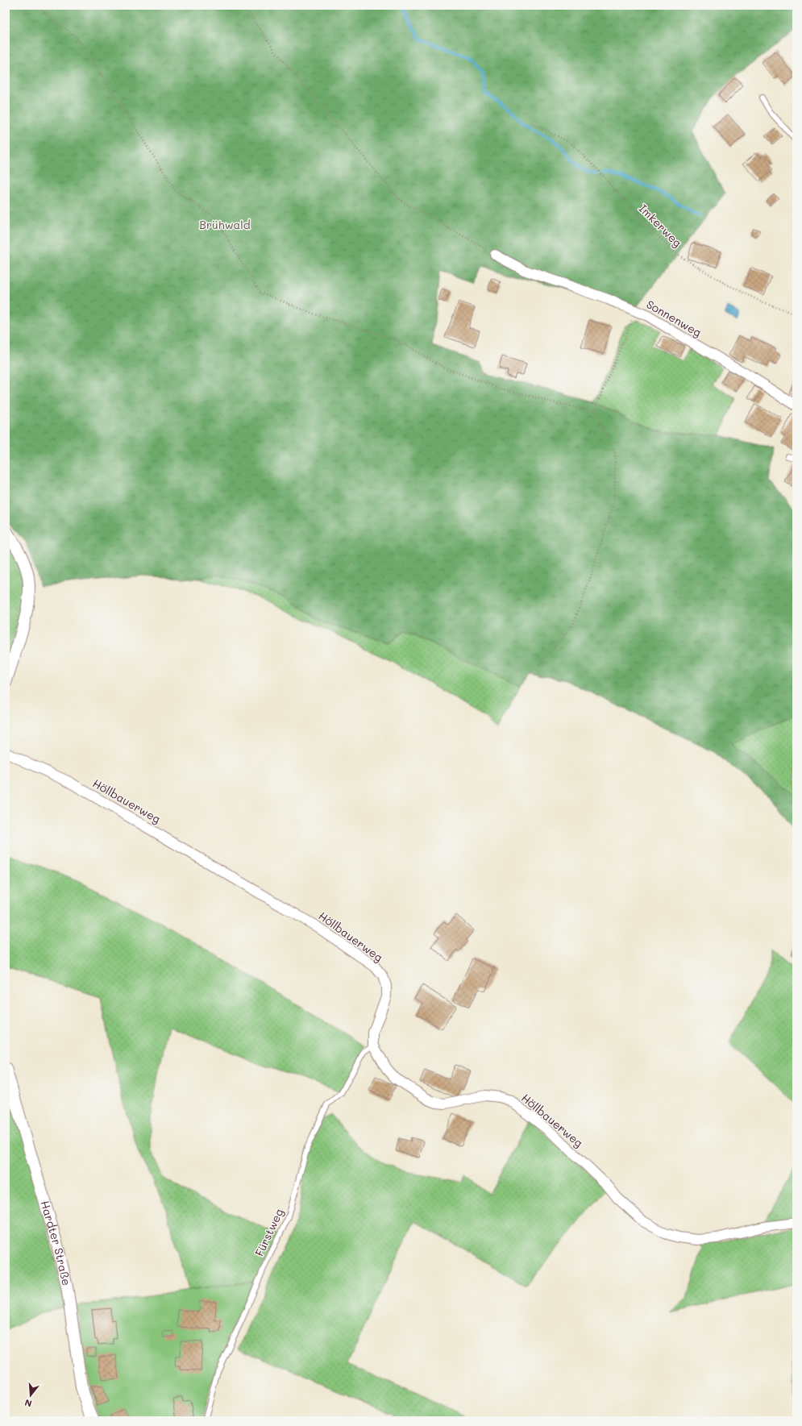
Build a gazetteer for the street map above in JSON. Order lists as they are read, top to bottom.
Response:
{
  "streets": {
    "street": ["Sonnenweg", "Höllbauerweg", "Hardter Straße"],
    "lane": ["Fürstweg"],
    "path": ["Imkerweg"]
  },
  "crossings": [
    ["Höllbauerweg", "Fürstweg"]
  ],
  "parks": ["Brühwald"],
  "north": "bottom"
}
